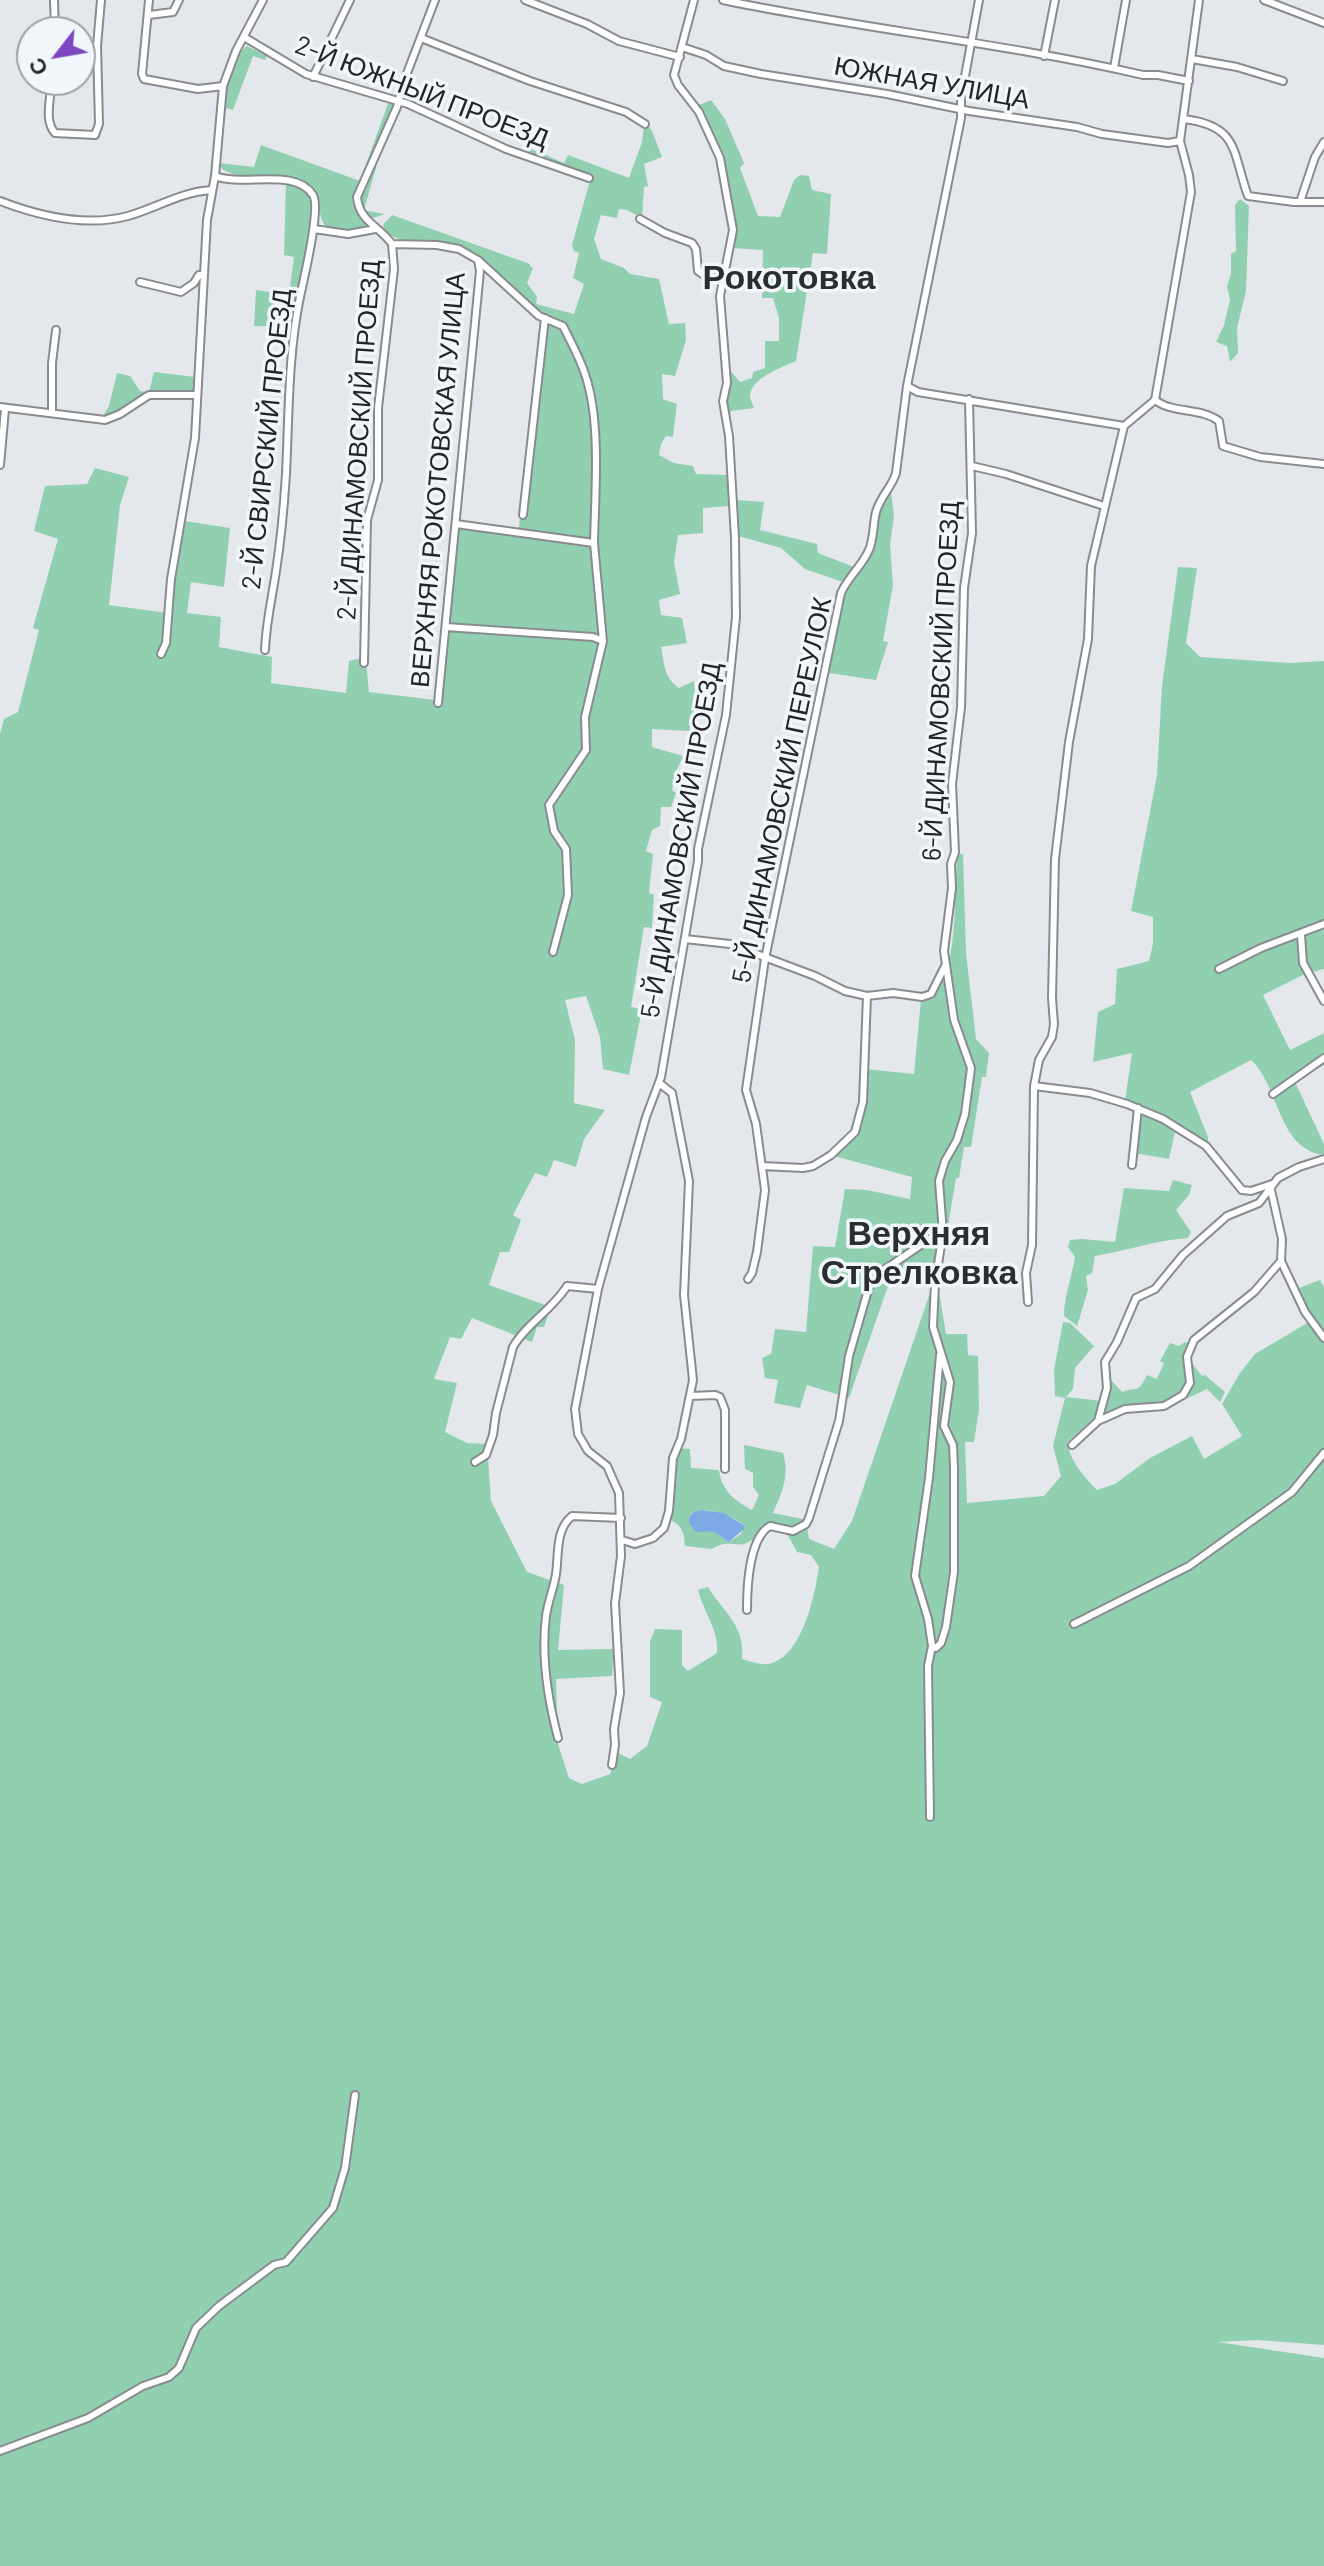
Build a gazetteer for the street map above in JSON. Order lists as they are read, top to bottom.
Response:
{
  "streets": {
    "street": [
      "ЮЖНАЯ УЛИЦА",
      "2-Й ЮЖНЫЙ ПРОЕЗД",
      "2-Й СВИРСКИЙ ПРОЕЗД",
      "2-Й ДИНАМОВСКИЙ ПРОЕЗД",
      "ВЕРХНЯЯ РОКОТОВСКАЯ УЛИЦА",
      "6-Й ДИНАМОВСКИЙ ПРОЕЗД",
      "5-Й ДИНАМОВСКИЙ ПЕРЕУЛОК",
      "5-Й ДИНАМОВСКИЙ ПРОЕЗД"
    ]
  },
  "crossings": [
    ["ЮЖНАЯ УЛИЦА", "5-Й ДИНАМОВСКИЙ ПРОЕЗД"]
  ],
  "districts": ["Рокотовка", "Верхняя Стрелковка"],
  "north": "bottom left"
}
